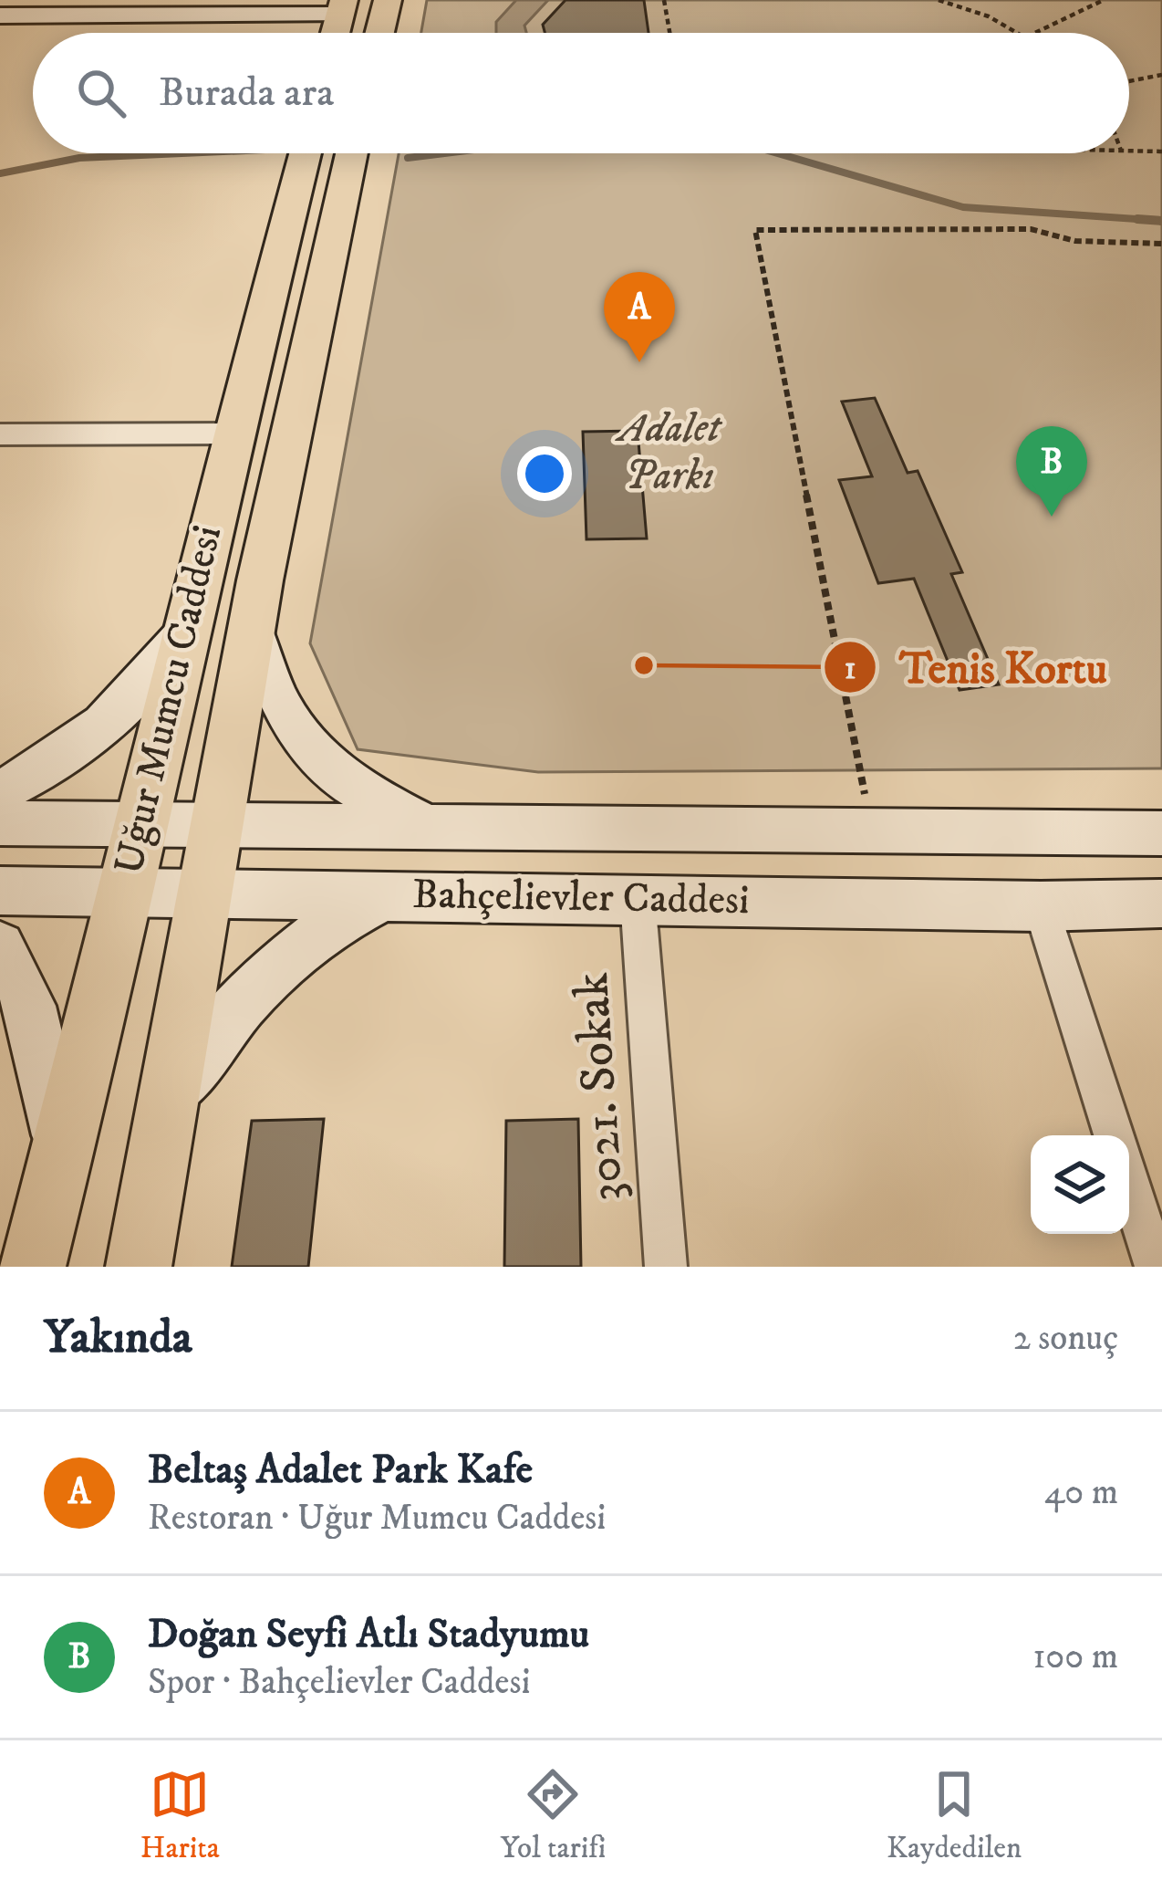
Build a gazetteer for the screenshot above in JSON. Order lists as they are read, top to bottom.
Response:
{
  "streets": {
    "main road": ["Uğur Mumcu Caddesi"],
    "street": ["Bahçelievler Caddesi", "3021. Sokak"]
  },
  "crossings": [
    ["Uğur Mumcu Caddesi", "Bahçelievler Caddesi"],
    ["Bahçelievler Caddesi", "3021. Sokak"]
  ],
  "parks": ["Adalet Parkı"],
  "places": ["Tenis Kortu"],
  "page": {
    "search": "Burada ara",
    "pins": ["A", "B"],
    "heading": ["Yakında", "2 sonuç"],
    "list": [
      {
        "mark": "A",
        "name": "Beltaş Adalet Park Kafe",
        "note": "Restoran · Uğur Mumcu Caddesi",
        "value": "40 m"
      },
      {
        "mark": "B",
        "name": "Doğan Seyfi Atlı Stadyumu",
        "note": "Spor · Bahçelievler Caddesi",
        "value": "100 m"
      }
    ],
    "nav": ["Harita", "Yol tarifi", "Kaydedilen"]
  }
}
